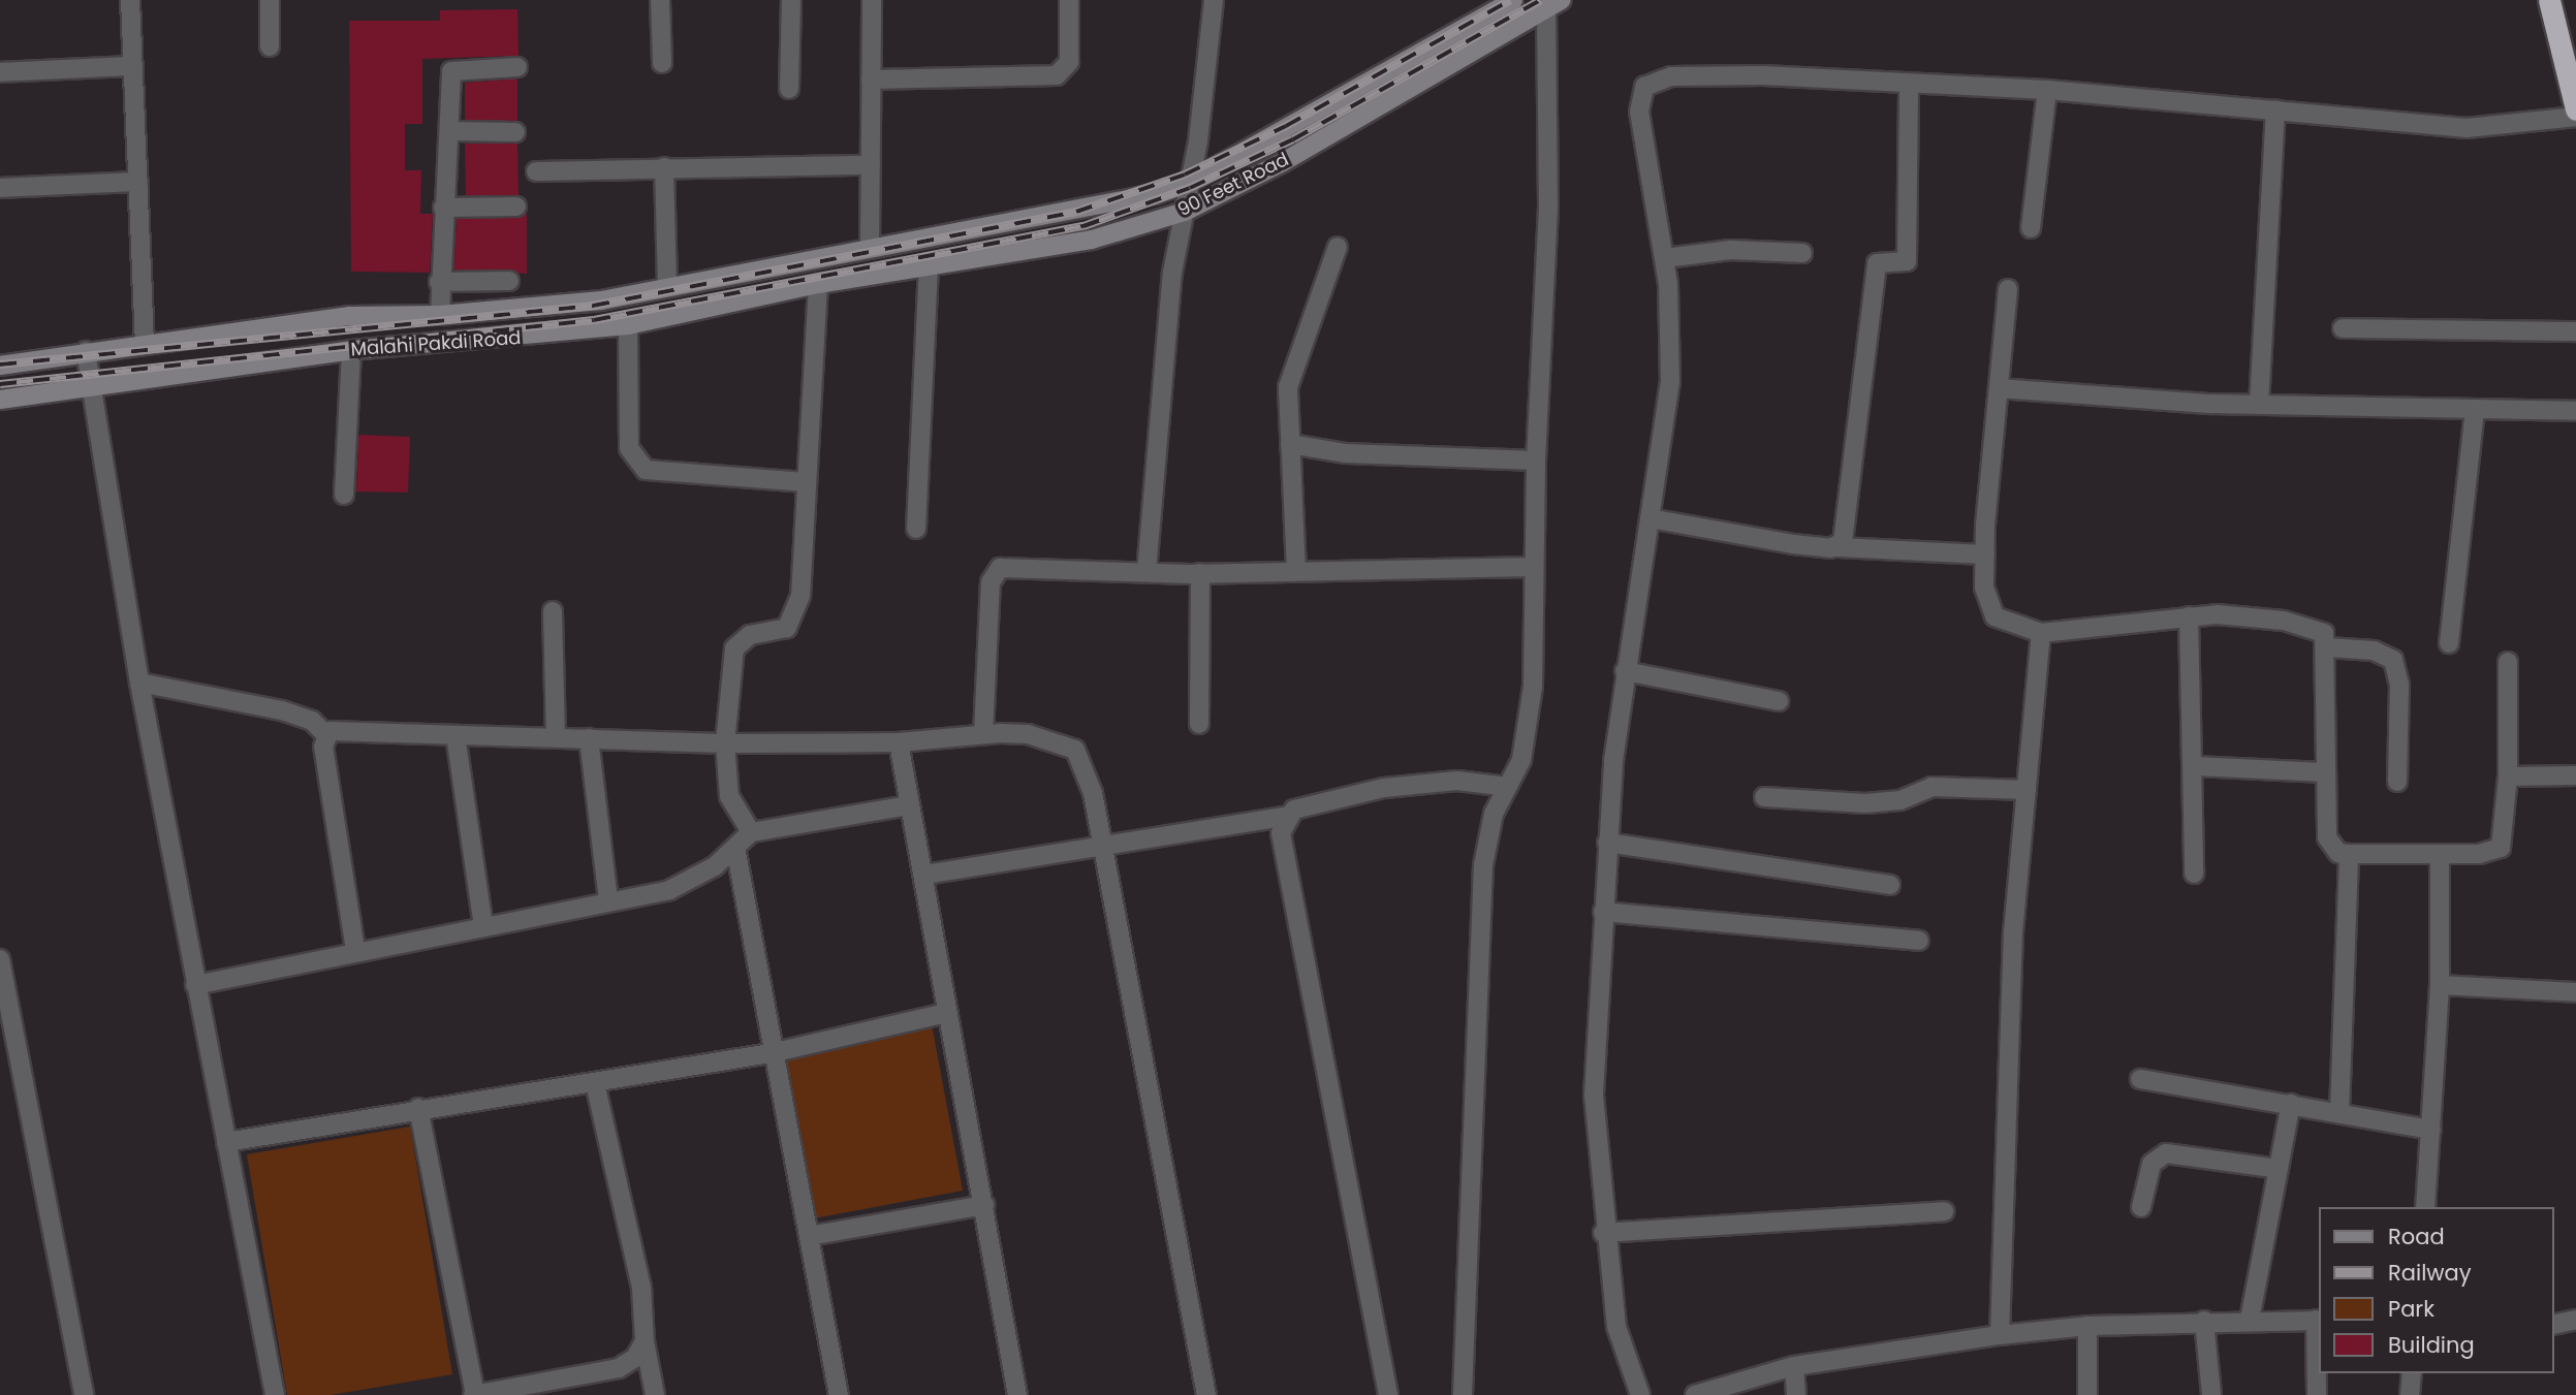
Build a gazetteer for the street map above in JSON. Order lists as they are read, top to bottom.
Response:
{
  "streets": {
    "main road": ["90 Feet Road", "Malahi Pakdi Road"]
  },
  "crossings": [
    ["90 Feet Road", "Malahi Pakdi Road"]
  ],
  "legend": [
    "Road",
    "Railway",
    "Park",
    "Building"
  ]
}
